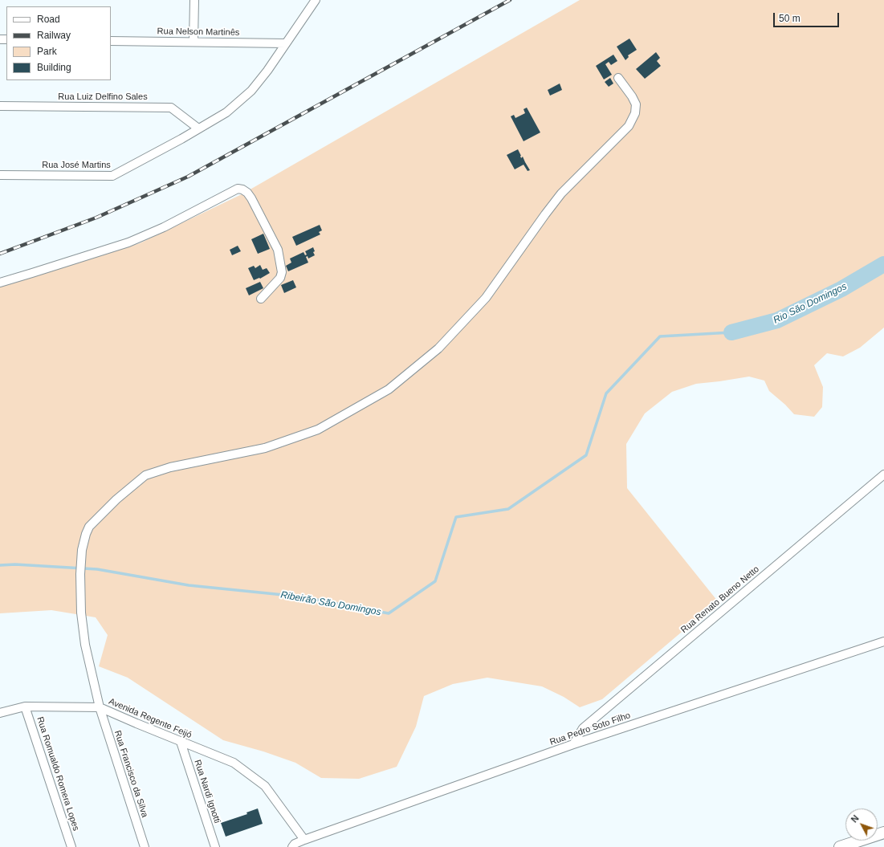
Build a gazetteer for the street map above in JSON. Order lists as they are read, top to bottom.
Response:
{
  "streets": {
    "street": [
      "Rua Nelson Martinês",
      "Rua Luiz Delfino Sales",
      "Rua José Martins",
      "Rua Renato Bueno Netto",
      "Avenida Regente Feijó",
      "Rua Pedro Soto Filho",
      "Rua Romualdo Romera Lopes",
      "Rua Francisco da Silva",
      "Rua Nardi Ignotti"
    ]
  },
  "crossings": [
    ["Rua Nelson Martinês", "Rua José Martins"],
    ["Rua Luiz Delfino Sales", "Rua José Martins"],
    ["Rua Renato Bueno Netto", "Rua Pedro Soto Filho"],
    ["Avenida Regente Feijó", "Rua Pedro Soto Filho"],
    ["Avenida Regente Feijó", "Rua Romualdo Romera Lopes"],
    ["Avenida Regente Feijó", "Rua Francisco da Silva"],
    ["Avenida Regente Feijó", "Rua Nardi Ignotti"]
  ],
  "water": ["Rio São Domingos", "Ribeirão São Domingos"],
  "legend": [
    "Road",
    "Railway",
    "Park",
    "Building"
  ],
  "scale_bar": "50 m",
  "north": "top left"
}
